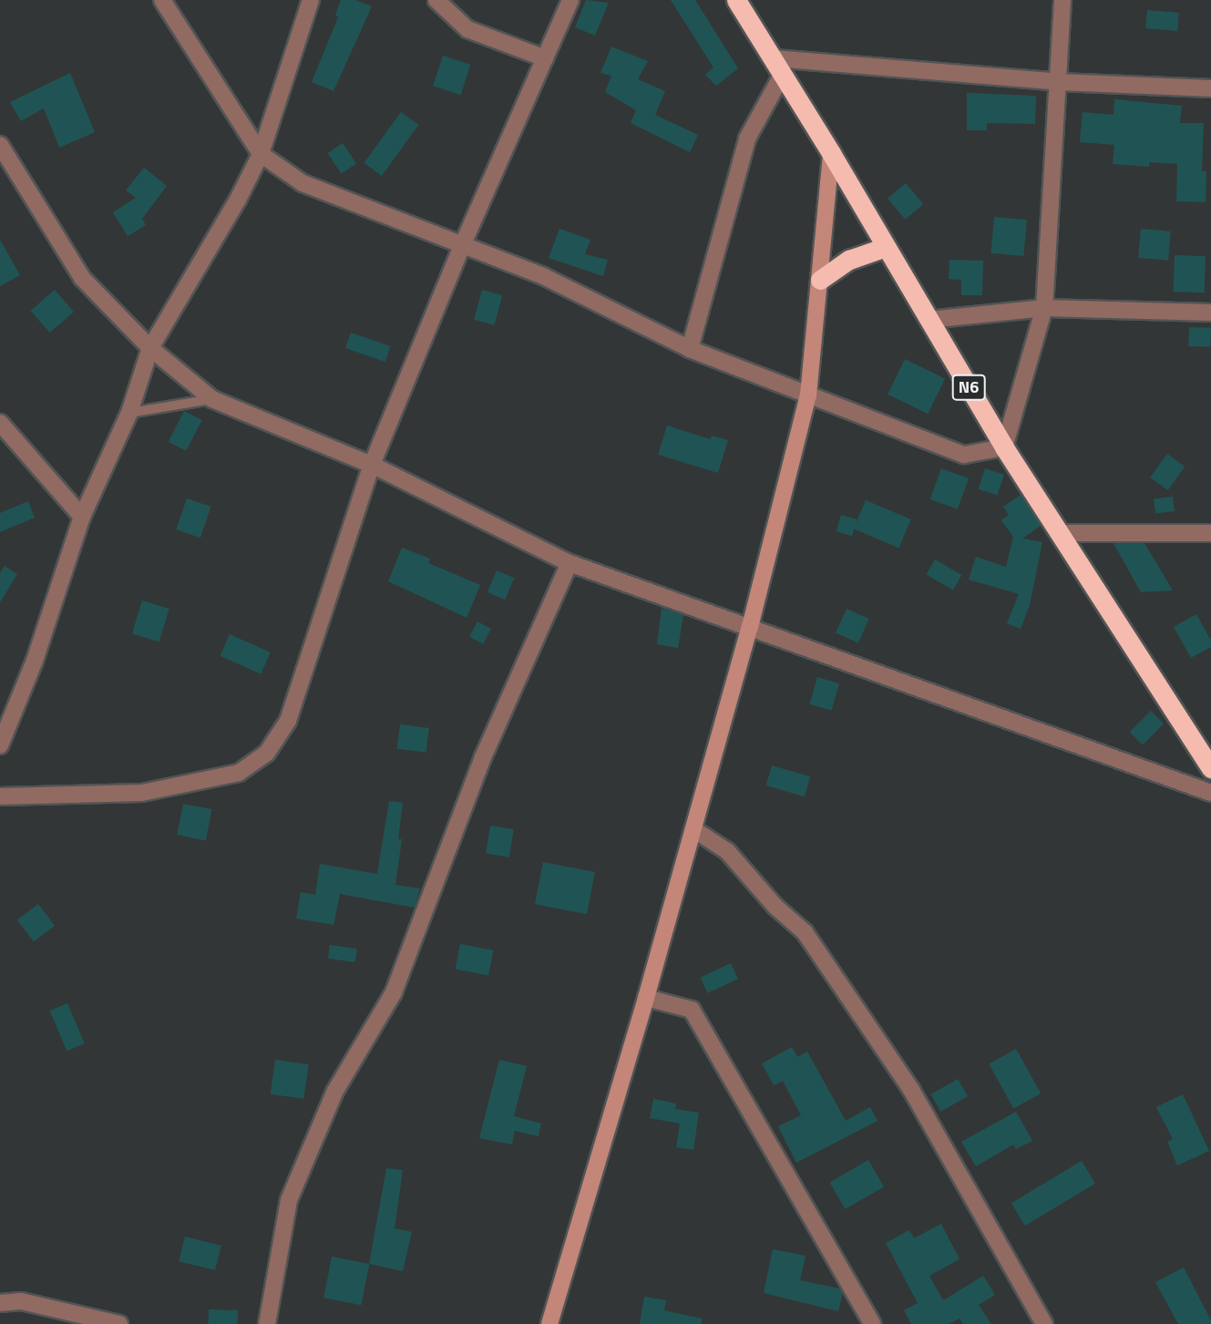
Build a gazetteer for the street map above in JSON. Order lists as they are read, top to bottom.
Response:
{
  "streets": {
    "highway": ["N6"]
  }
}
